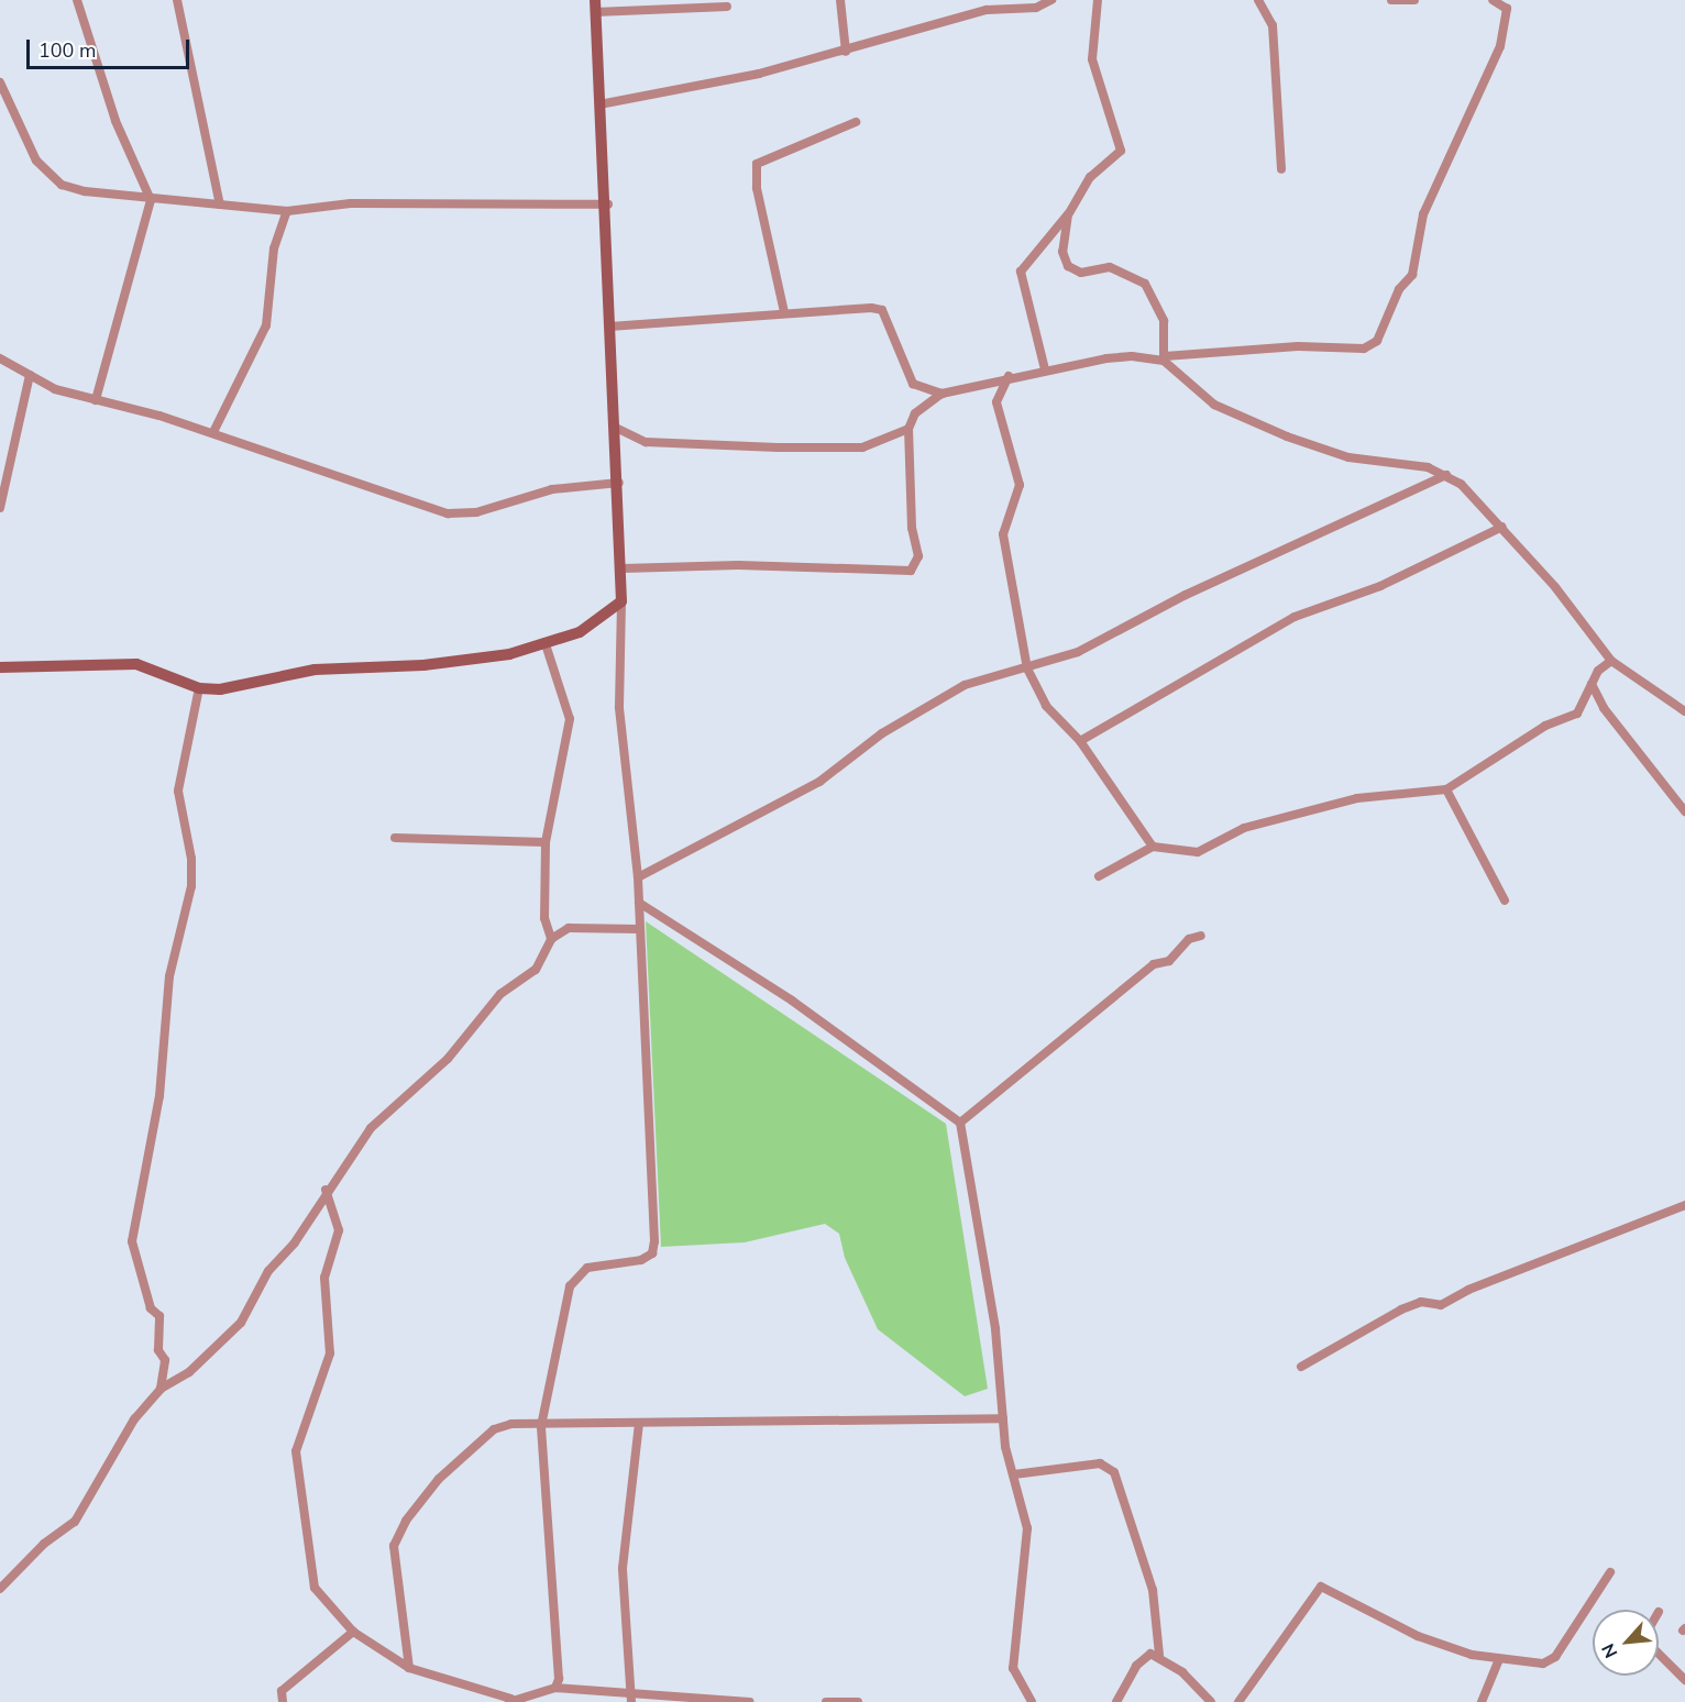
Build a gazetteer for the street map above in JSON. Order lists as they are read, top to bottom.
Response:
{
  "scale_bar": "100 m",
  "north": "bottom left"
}
